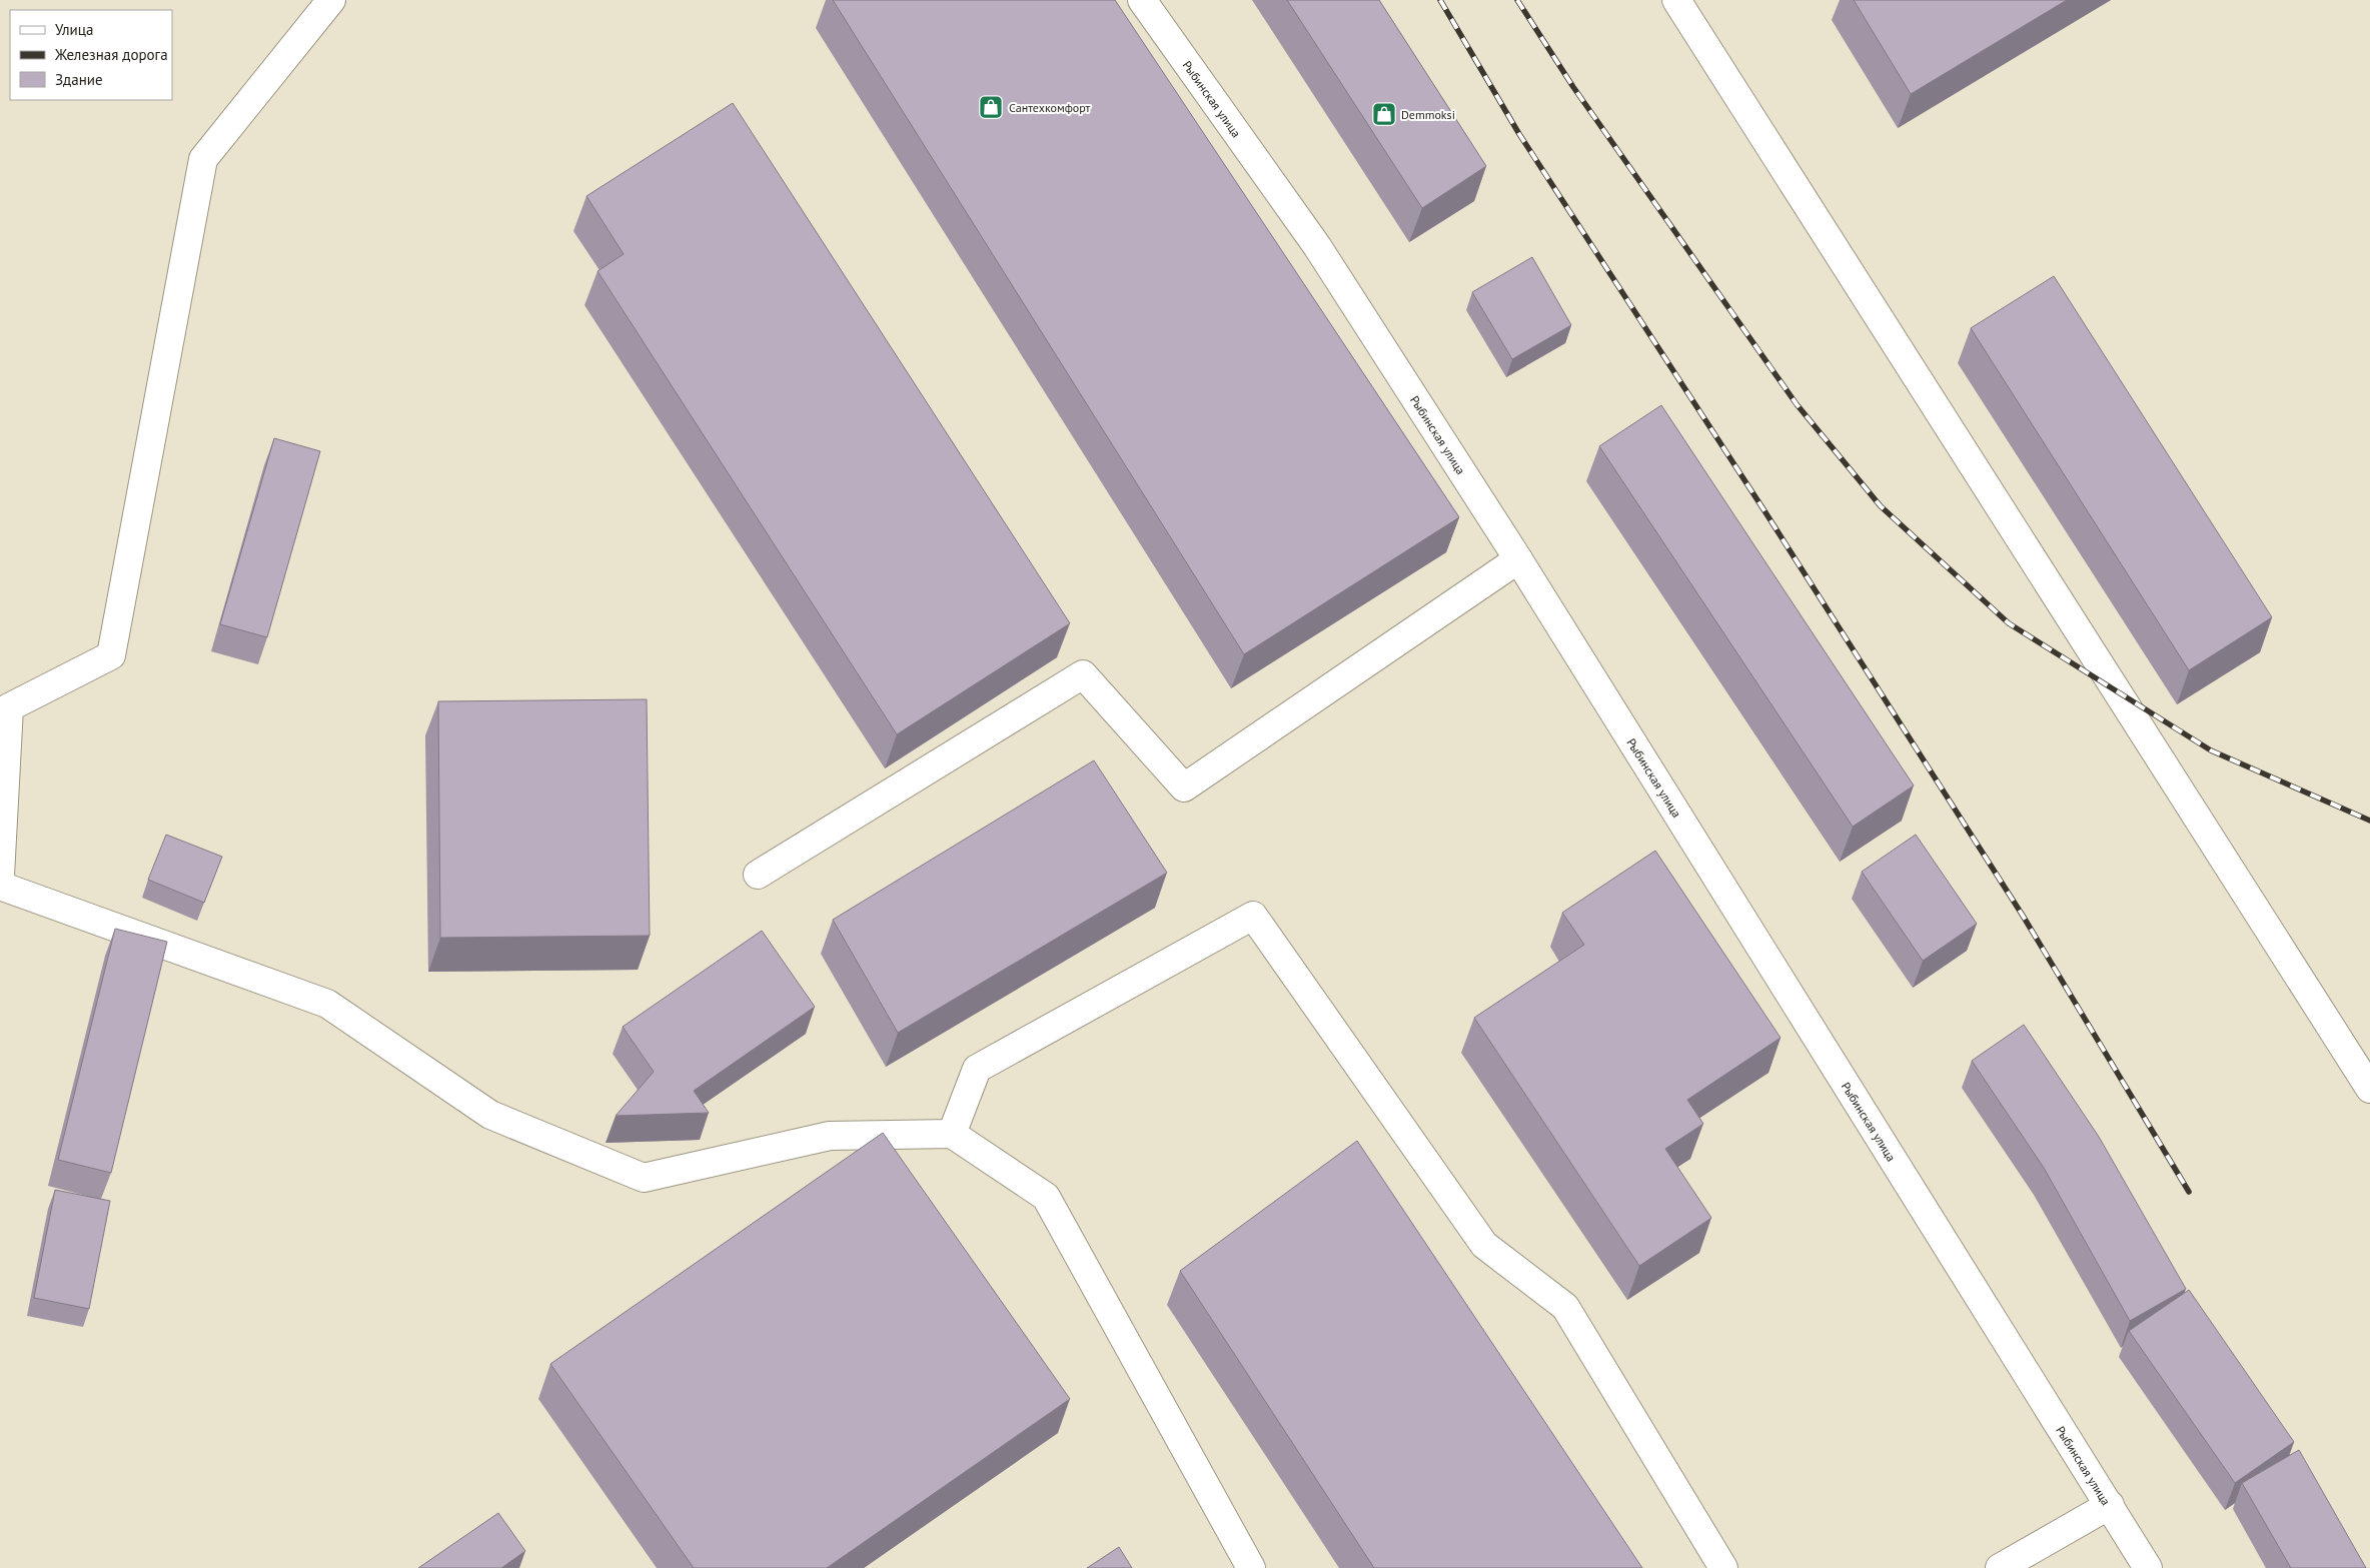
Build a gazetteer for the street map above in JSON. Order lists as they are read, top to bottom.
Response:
{
  "streets": {
    "street": ["Рыбинская улица"]
  },
  "places": {
    "shop": ["Сантехкомфорт", "Demmoksi"]
  },
  "legend": ["Улица", "Железная дорога", "Здание"]
}
